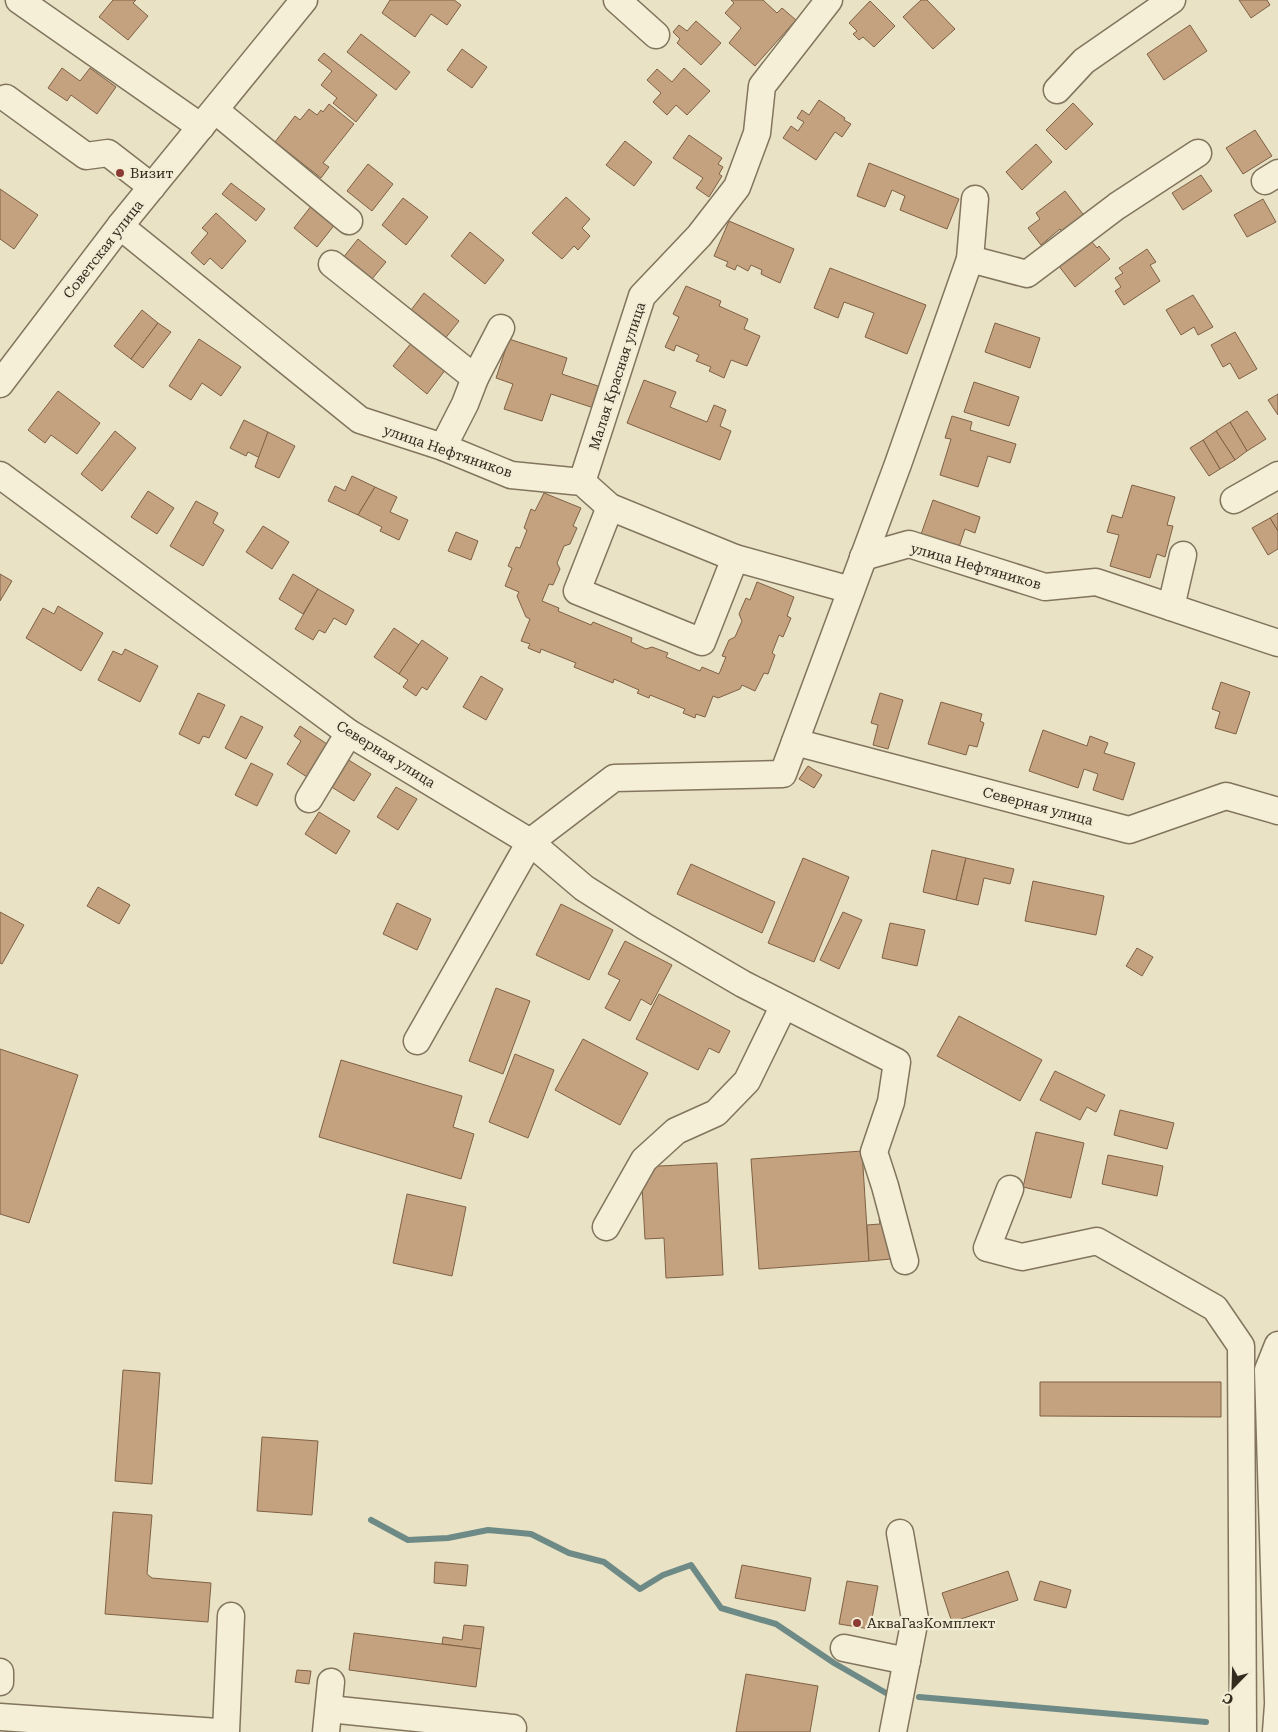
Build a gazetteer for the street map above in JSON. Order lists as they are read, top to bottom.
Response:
{
  "streets": {
    "street": [
      "Советская улица",
      "Малая Красная улица",
      "улица Нефтяников",
      "Северная улица"
    ]
  },
  "crossings": [
    ["Советская улица", "улица Нефтяников"],
    ["Малая Красная улица", "улица Нефтяников"]
  ],
  "places": ["Визит", "АкваГазКомплект"],
  "north": "bottom left"
}
